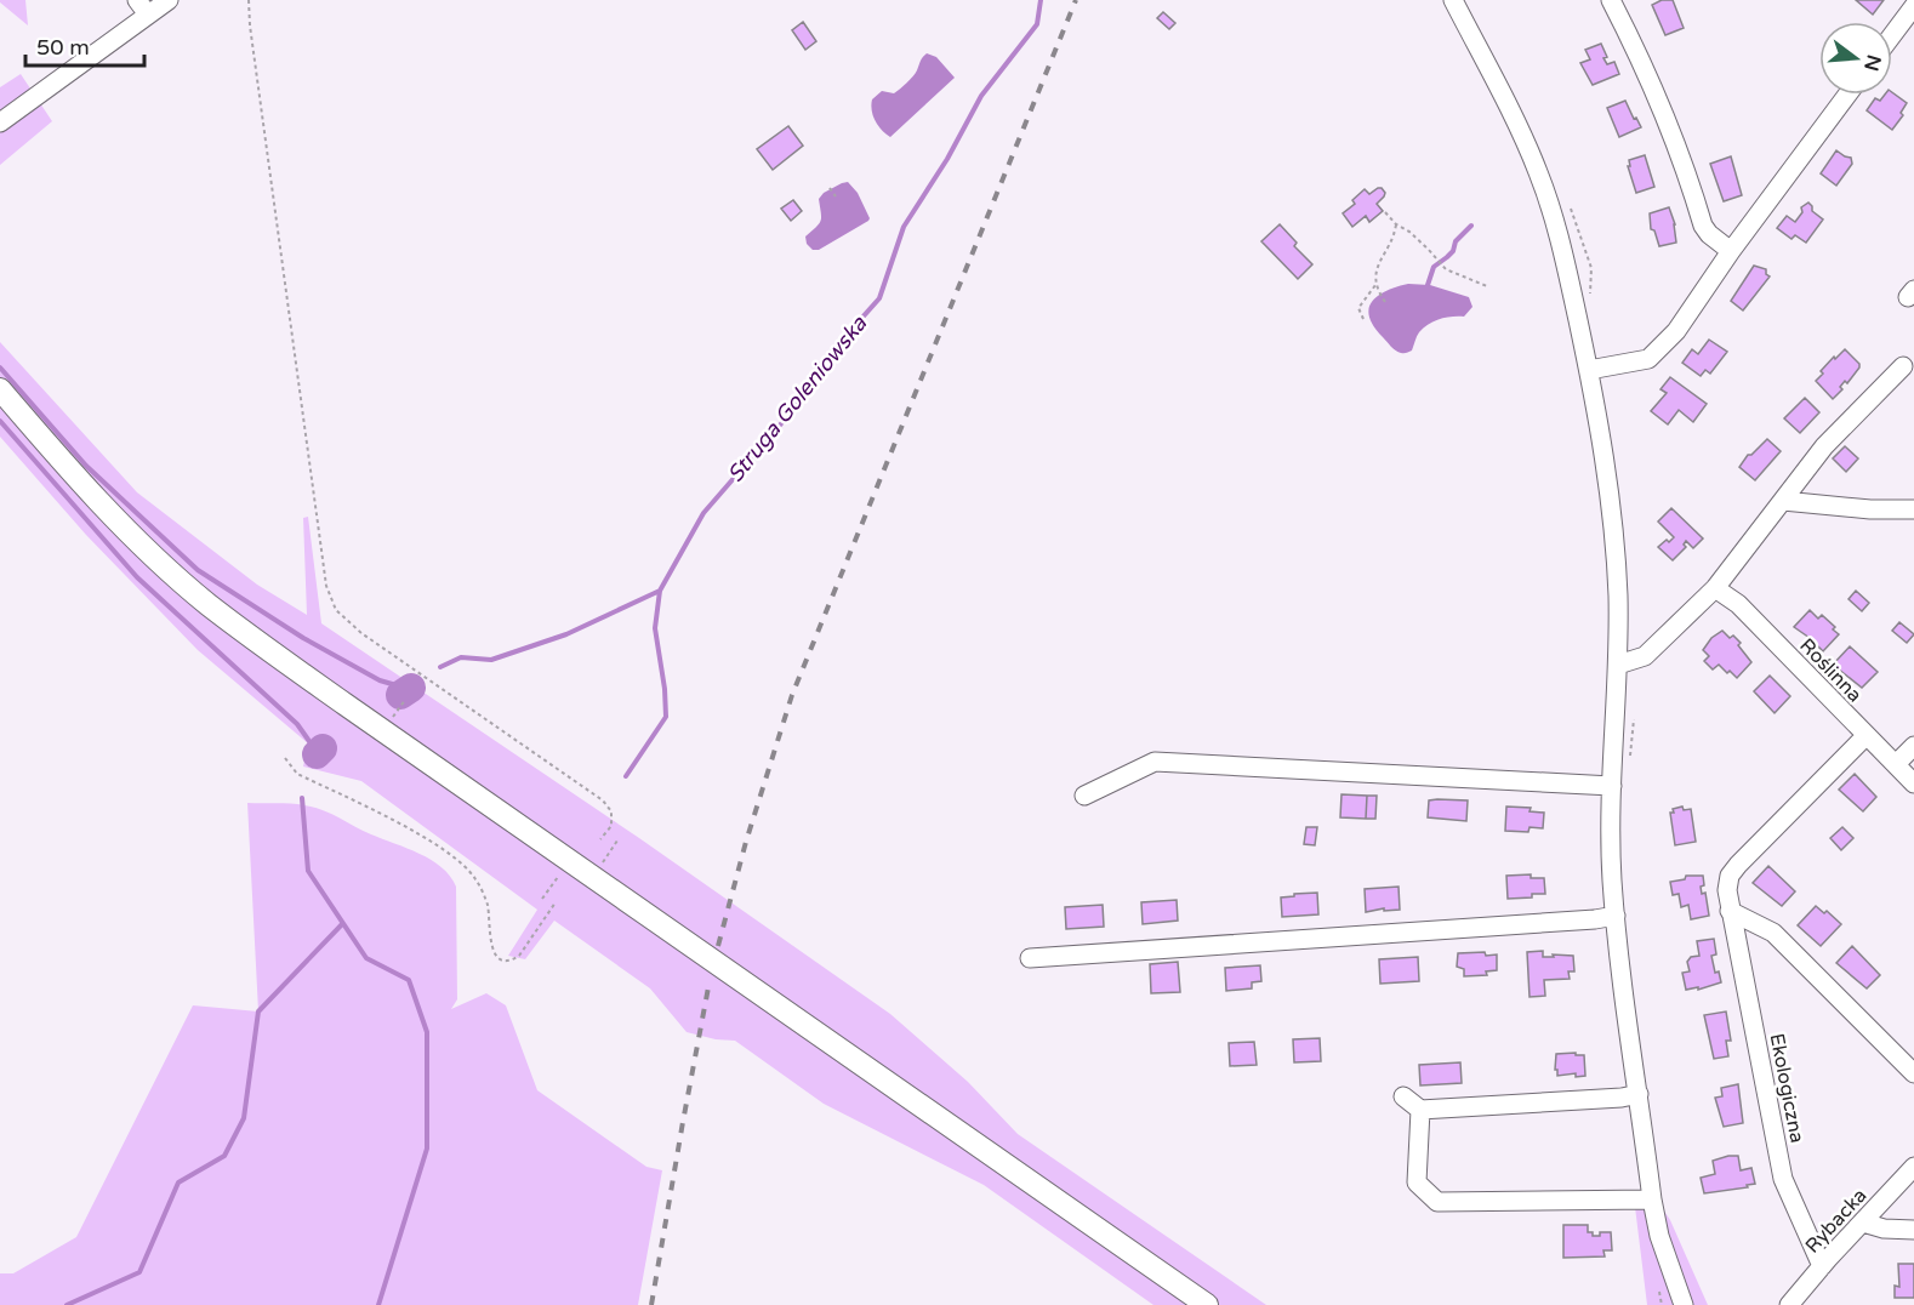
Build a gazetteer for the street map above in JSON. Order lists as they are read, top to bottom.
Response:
{
  "streets": {
    "street": ["Roślinna", "Ekologiczna", "Rybacka"]
  },
  "crossings": [
    ["Roślinna", "Ekologiczna"],
    ["Ekologiczna", "Rybacka"]
  ],
  "water": ["Struga Goleniowska"],
  "scale_bar": "50 m",
  "north": "right"
}
